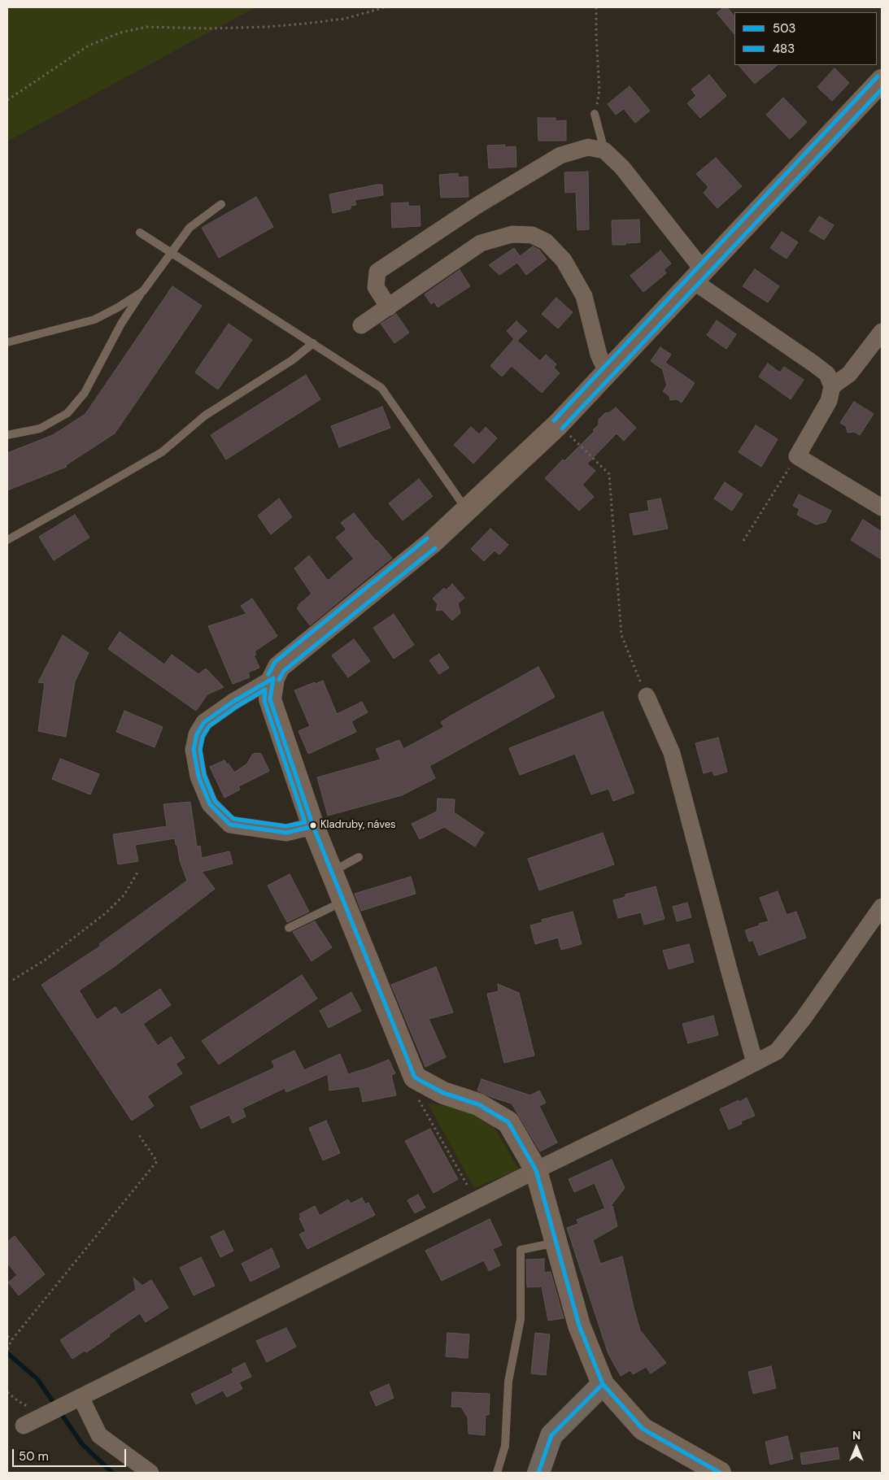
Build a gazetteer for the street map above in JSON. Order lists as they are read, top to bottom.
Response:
{
  "places": ["Kladruby, náves"],
  "lines": ["transit line 483", "transit line 503"],
  "legend": ["503", "483"],
  "scale_bar": "50 m",
  "north": "top"
}
